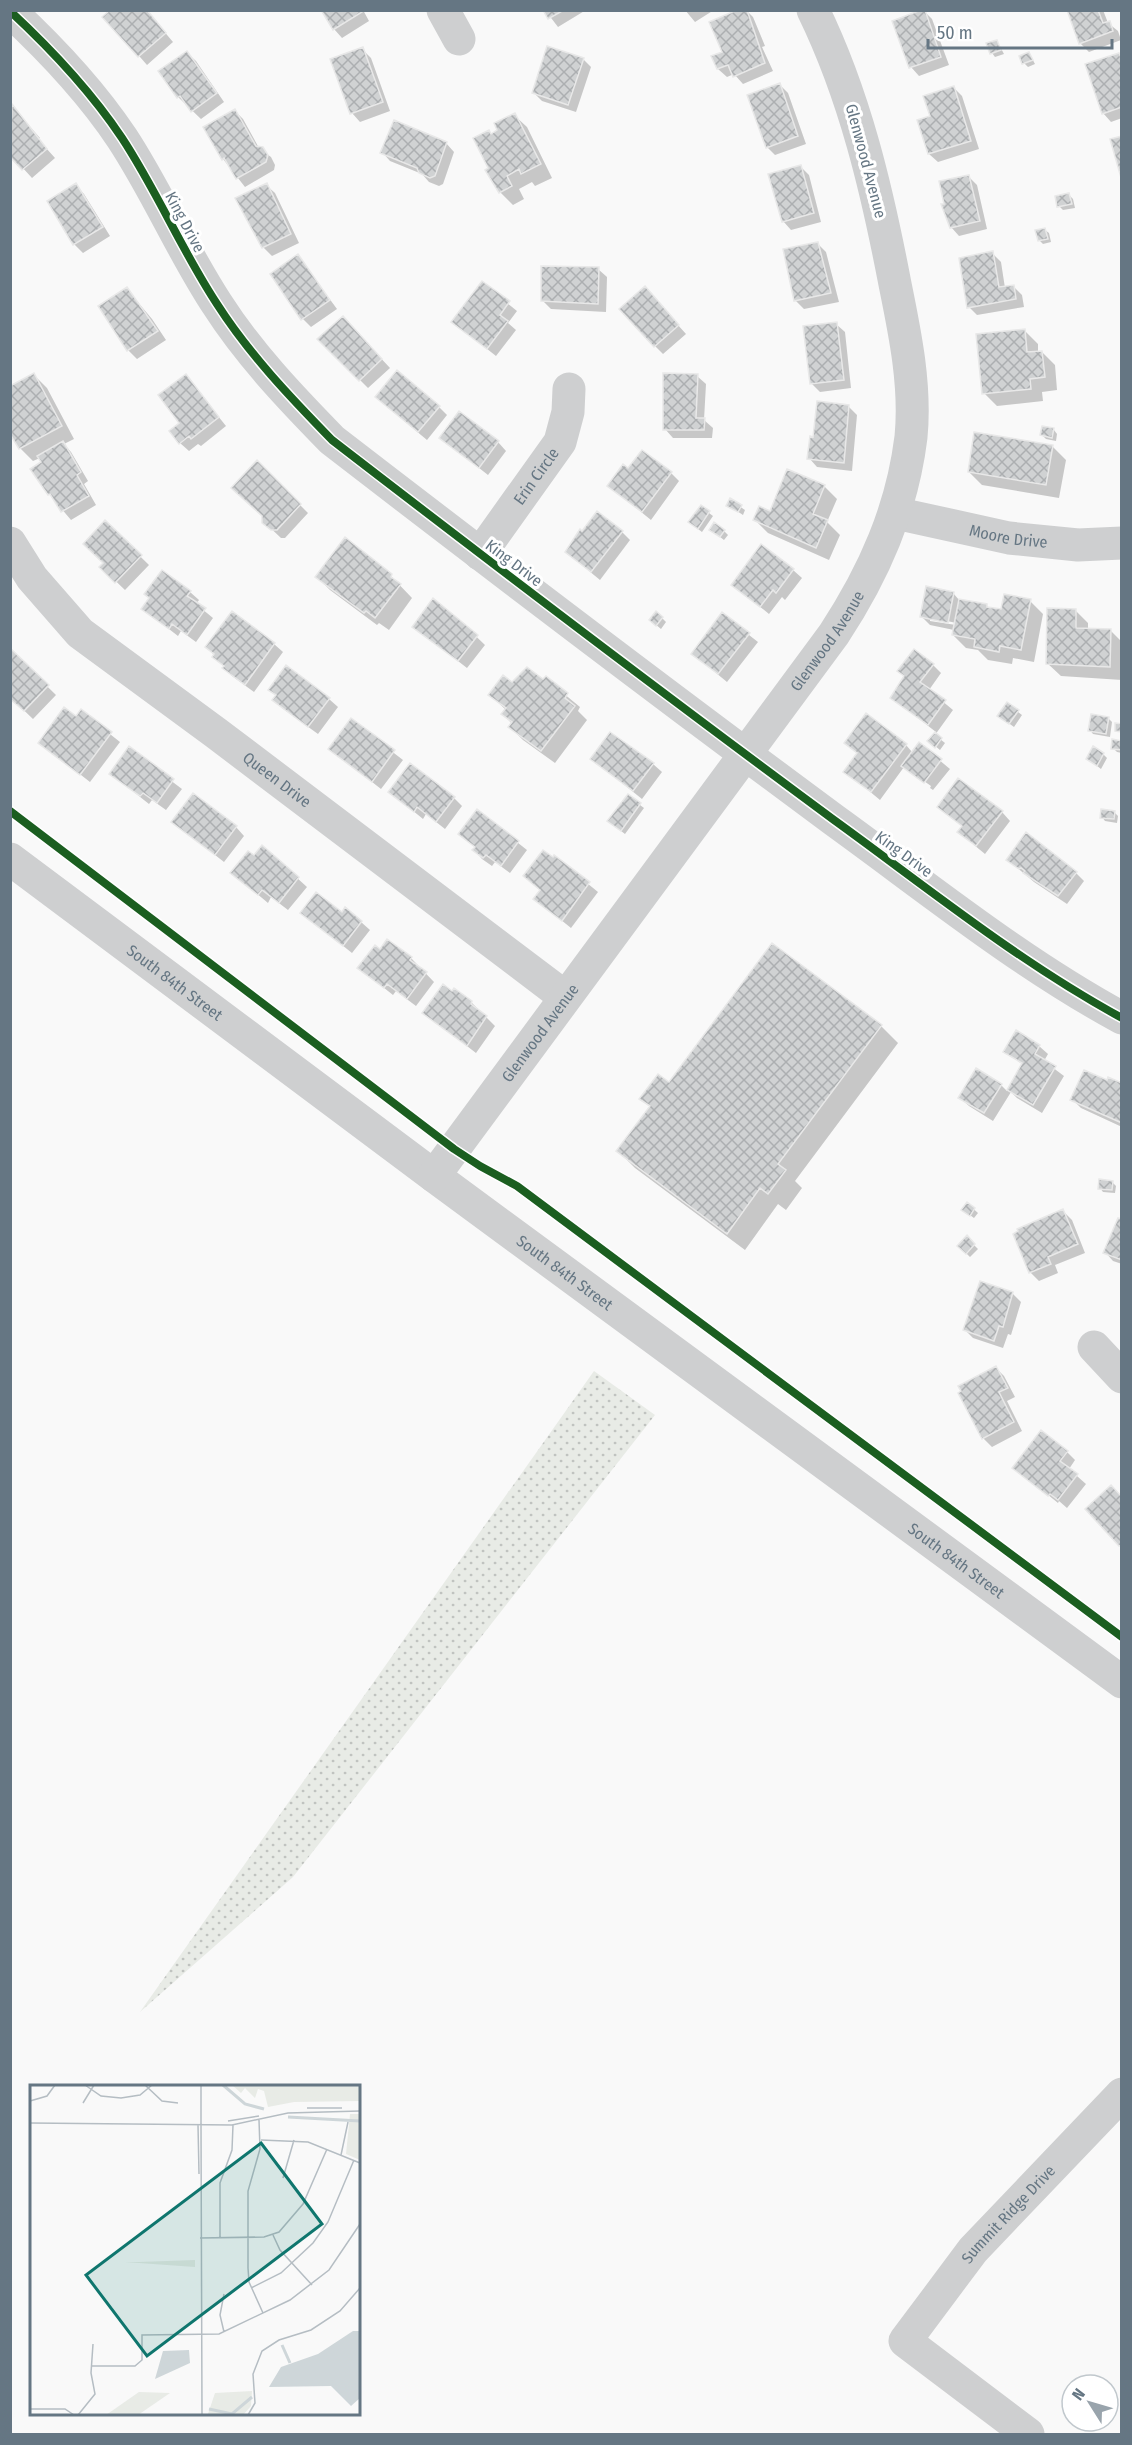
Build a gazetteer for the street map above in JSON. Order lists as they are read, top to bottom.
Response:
{
  "streets": {
    "street": [
      "Glenwood Avenue",
      "King Drive",
      "Erin Circle",
      "Moore Drive",
      "Queen Drive",
      "South 84th Street",
      "Summit Ridge Drive"
    ]
  },
  "crossings": [
    ["Glenwood Avenue", "King Drive"],
    ["Glenwood Avenue", "Moore Drive"],
    ["Glenwood Avenue", "Queen Drive"],
    ["Glenwood Avenue", "South 84th Street"],
    ["King Drive", "Erin Circle"]
  ],
  "scale_bar": "50 m",
  "north": "top left"
}
